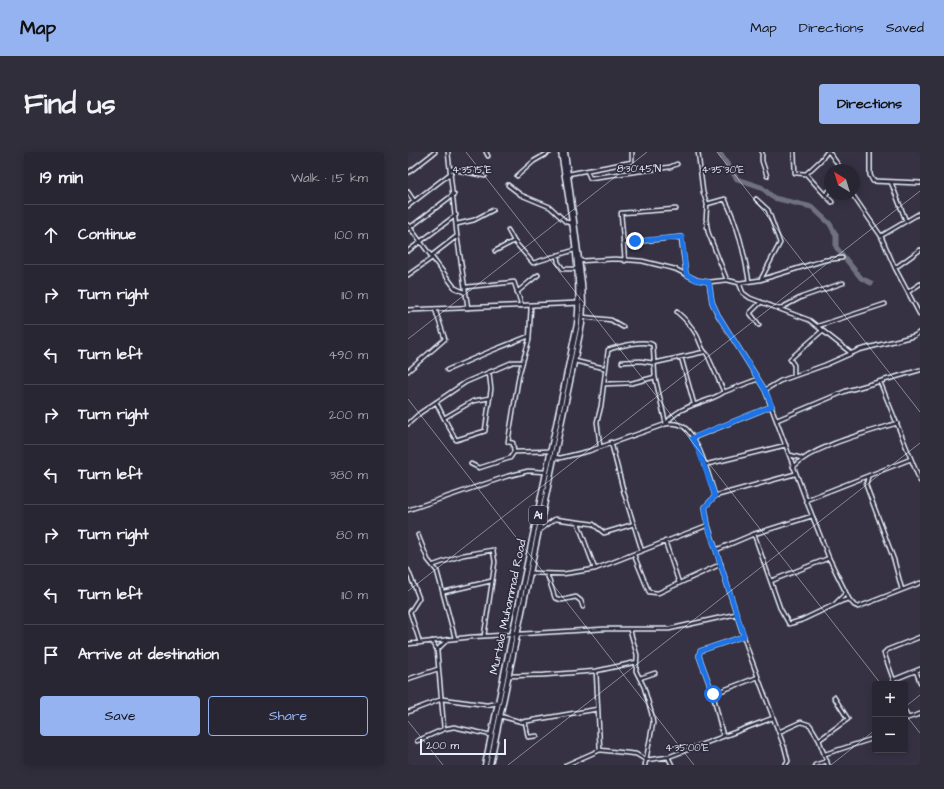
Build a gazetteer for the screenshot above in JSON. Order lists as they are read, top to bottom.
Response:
{
  "streets": {
    "highway": ["A1", "Murtala Muhammad Road"]
  },
  "crossings": [
    ["A1", "Murtala Muhammad Road"]
  ],
  "scale_bar": "200 m",
  "north": "top left",
  "page": {
    "header": "Map",
    "nav": ["Map", "Directions", "Saved"],
    "buttons": [
      "Directions",
      ["Save", "Share"]
    ],
    "title": "Find us",
    "heading": ["19 min", "Walk · 1.5 km"],
    "list": [
      ["Continue", "100 m"],
      ["Turn right", "110 m"],
      ["Turn left", "490 m"],
      ["Turn right", "200 m"],
      ["Turn left", "380 m"],
      ["Turn right", "80 m"],
      ["Turn left", "110 m"],
      "Arrive at destination"
    ],
    "map_buttons": ["+", "−"],
    "scale": "200 m"
  },
  "coordinates": [
    "8°30'45\"N",
    "4°35'15\"E",
    "4°35'30\"E",
    "4°35'00\"E"
  ]
}
